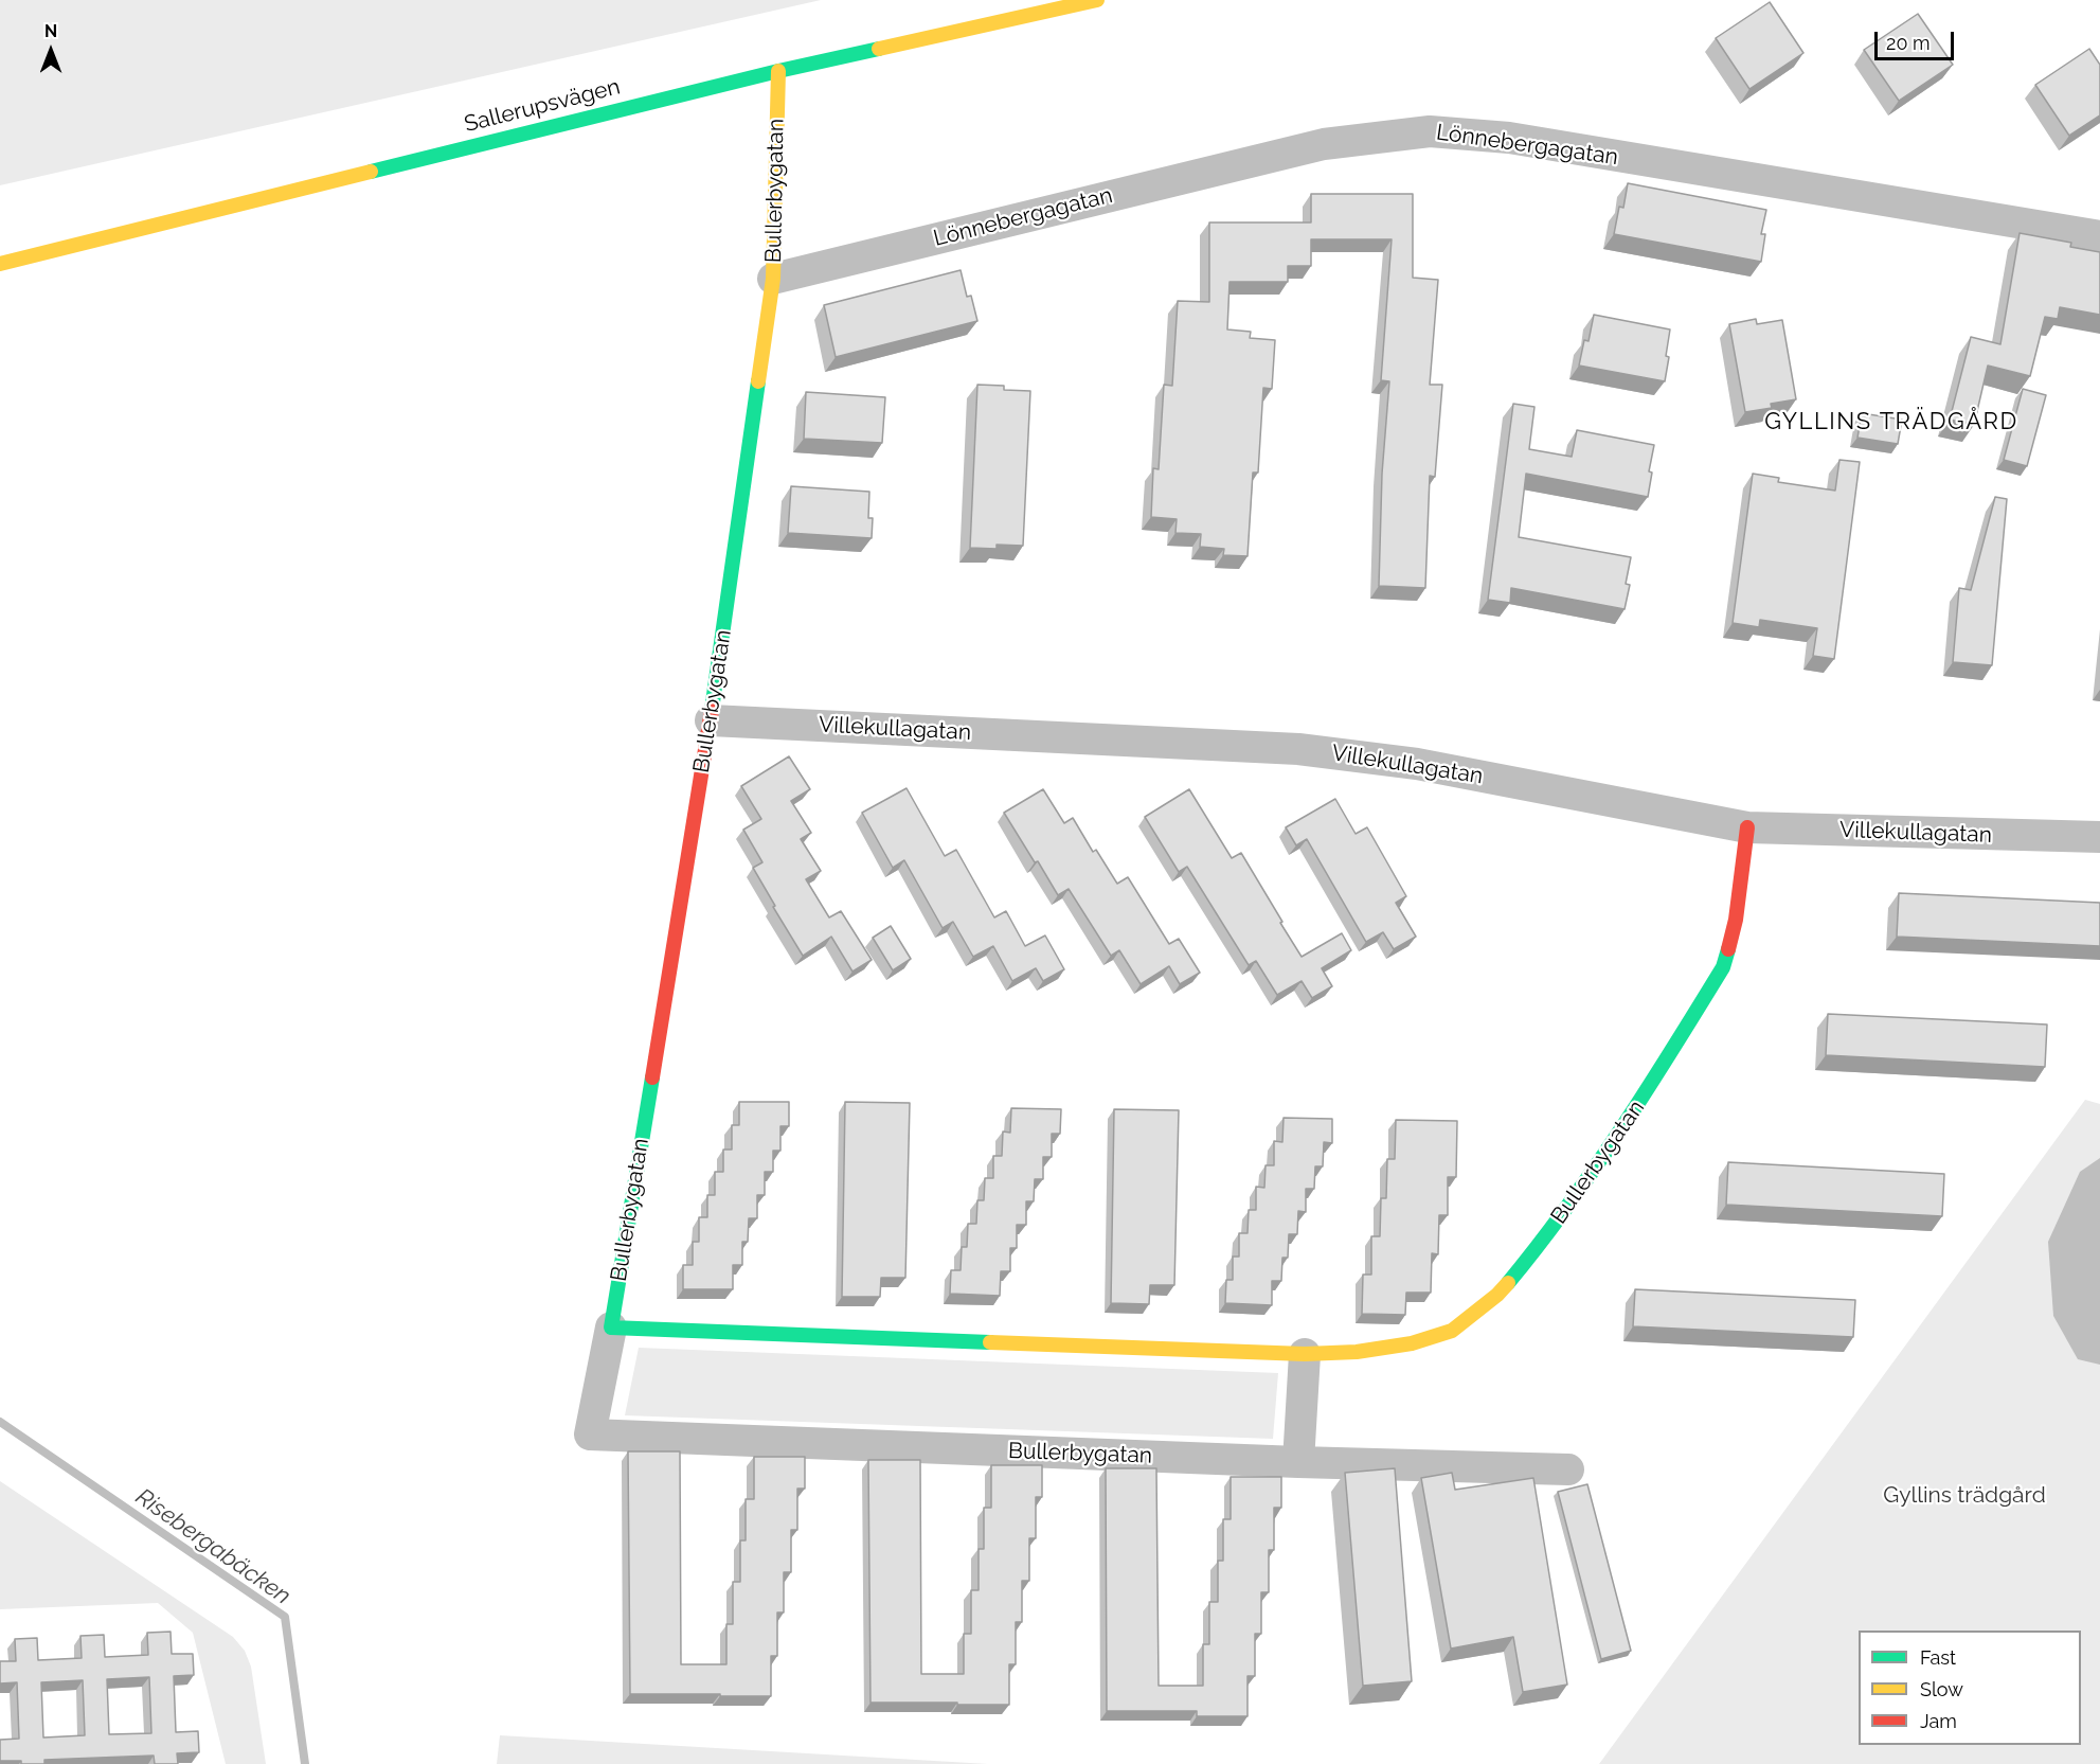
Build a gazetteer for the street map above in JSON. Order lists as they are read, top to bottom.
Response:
{
  "streets": {
    "street": [
      "Sallerupsvägen",
      "Lönnebergagatan",
      "Bullerbygatan",
      "Villekullagatan"
    ]
  },
  "crossings": [
    ["Sallerupsvägen", "Bullerbygatan"],
    ["Lönnebergagatan", "Bullerbygatan"],
    ["Bullerbygatan", "Villekullagatan"]
  ],
  "districts": ["GYLLINS TRÄDGÅRD"],
  "water": ["Risebergabäcken"],
  "parks": ["Gyllins trädgård"],
  "legend": ["Fast", "Slow", "Jam"],
  "scale_bar": "20 m",
  "north": "top"
}
